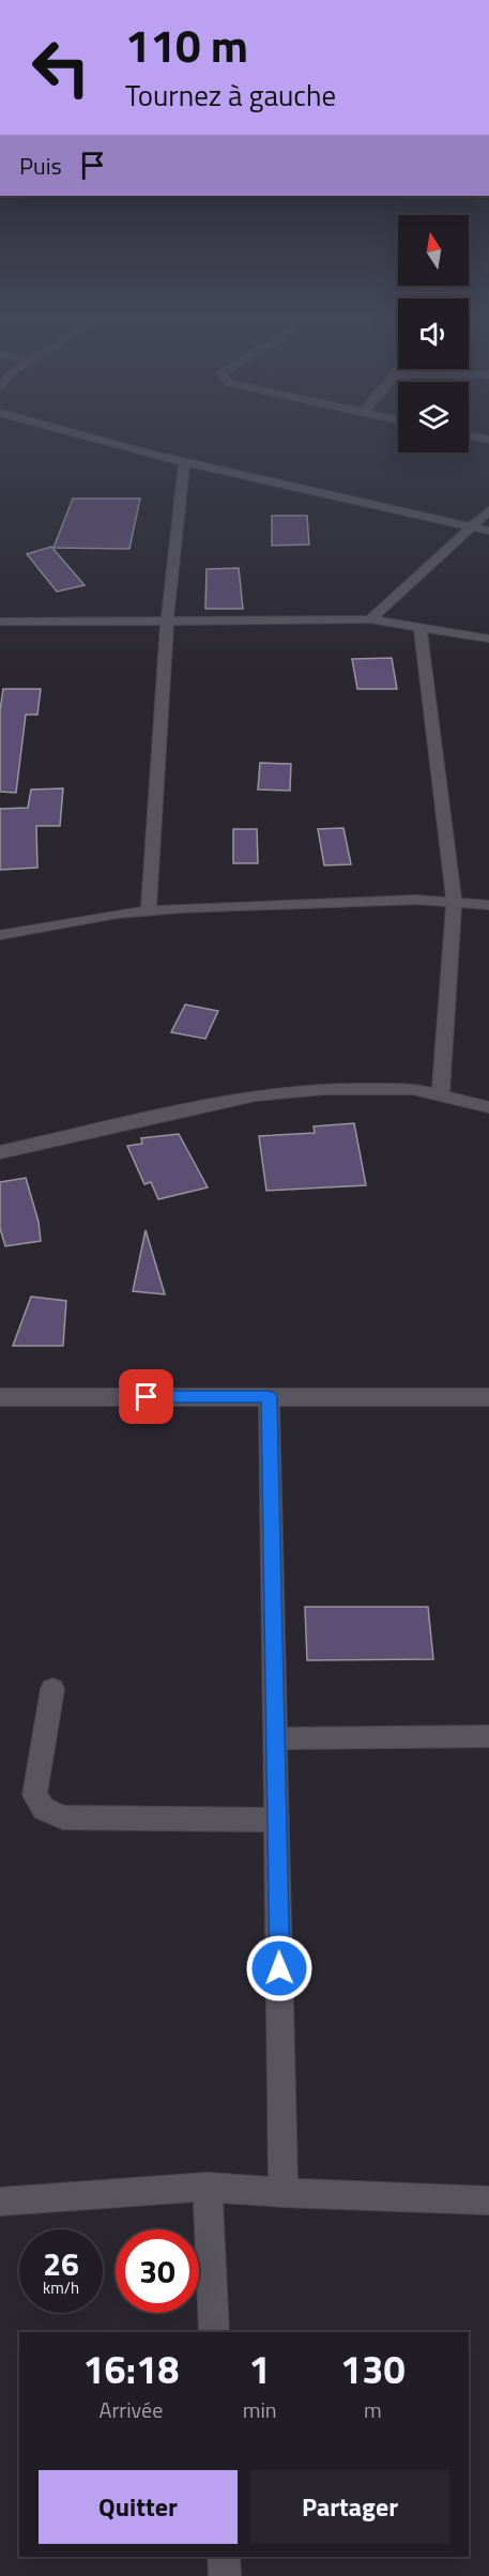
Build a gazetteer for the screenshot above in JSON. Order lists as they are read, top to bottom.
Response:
{
  "north": "top",
  "page": {
    "turn": ["110 m", "Tournez à gauche"],
    "then": "Puis",
    "speed": "26 km/h",
    "limit": "30",
    "eta": [
      "16:18",
      "Arrivée",
      "1",
      "min",
      "130",
      "m"
    ],
    "buttons": ["Quitter", "Partager"]
  }
}
